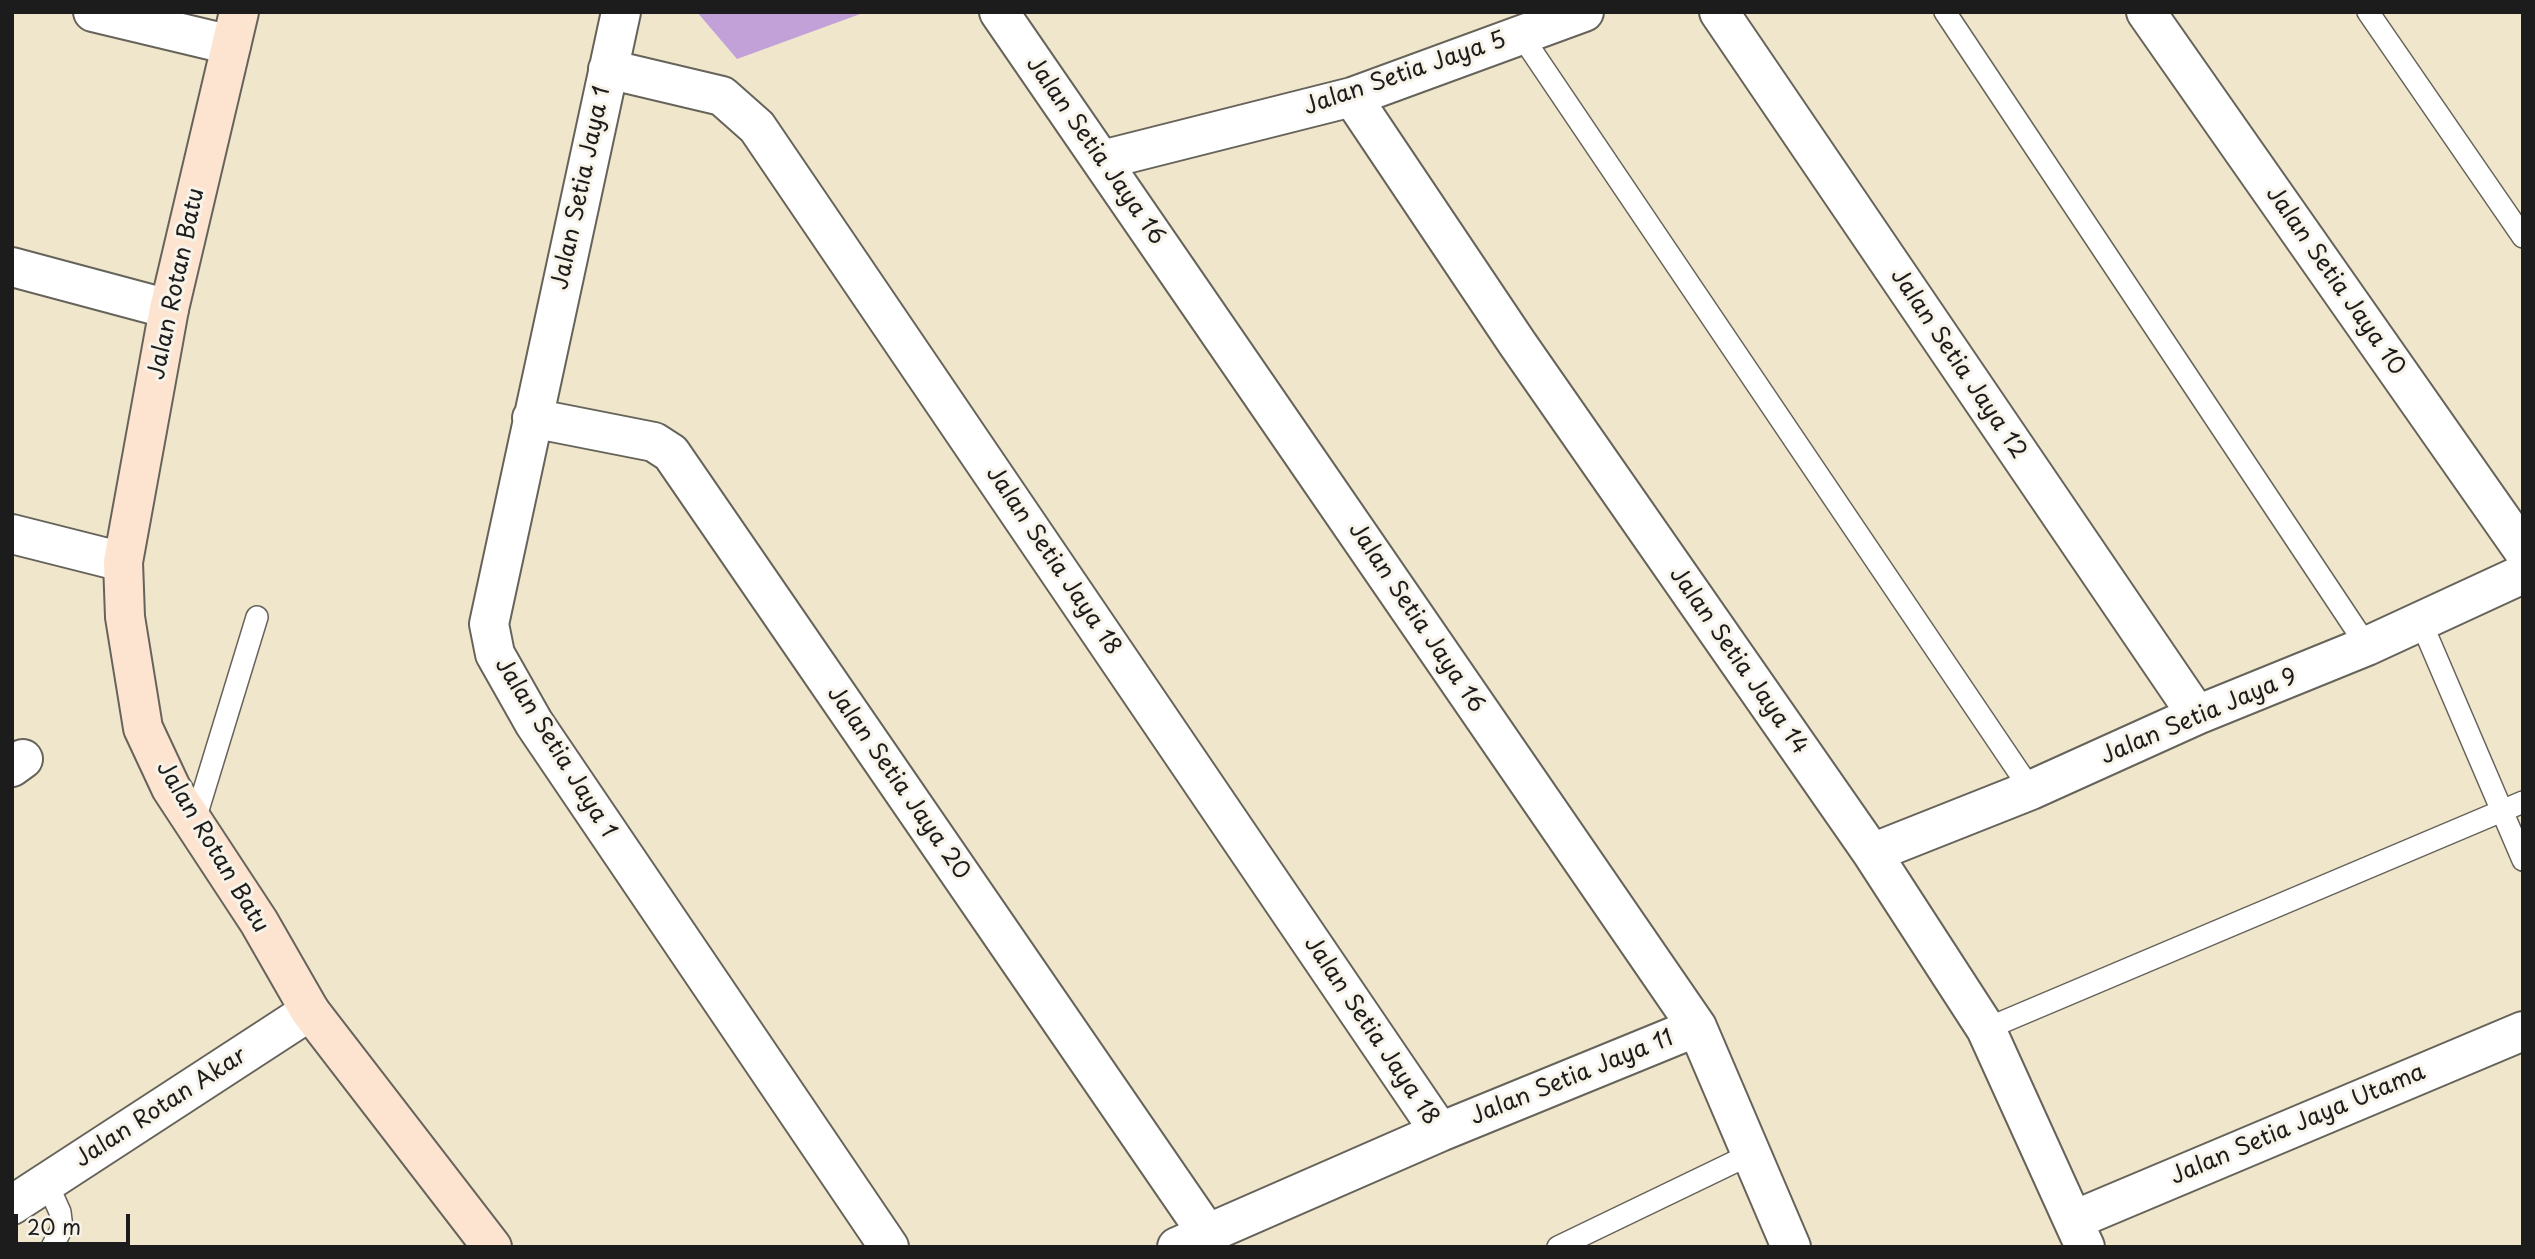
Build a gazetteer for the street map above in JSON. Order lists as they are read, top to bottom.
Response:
{
  "streets": {
    "street": [
      "Jalan Setia Jaya 5",
      "Jalan Setia Jaya 16",
      "Jalan Setia Jaya 1",
      "Jalan Setia Jaya 10",
      "Jalan Rotan Batu",
      "Jalan Setia Jaya 12",
      "Jalan Setia Jaya 18",
      "Jalan Setia Jaya 14",
      "Jalan Setia Jaya 9",
      "Jalan Setia Jaya 20",
      "Jalan Setia Jaya 11",
      "Jalan Rotan Akar",
      "Jalan Setia Jaya Utama"
    ]
  },
  "crossings": [
    ["Jalan Setia Jaya 5", "Jalan Setia Jaya 16"],
    ["Jalan Setia Jaya 5", "Jalan Setia Jaya 14"],
    ["Jalan Setia Jaya 16", "Jalan Setia Jaya 11"],
    ["Jalan Setia Jaya 1", "Jalan Setia Jaya 18"],
    ["Jalan Setia Jaya 1", "Jalan Setia Jaya 20"],
    ["Jalan Rotan Batu", "Jalan Rotan Akar"],
    ["Jalan Setia Jaya 12", "Jalan Setia Jaya 9"],
    ["Jalan Setia Jaya 18", "Jalan Setia Jaya 11"],
    ["Jalan Setia Jaya 14", "Jalan Setia Jaya 9"],
    ["Jalan Setia Jaya 14", "Jalan Setia Jaya Utama"],
    ["Jalan Setia Jaya 20", "Jalan Setia Jaya 11"]
  ],
  "scale_bar": "20 m"
}
